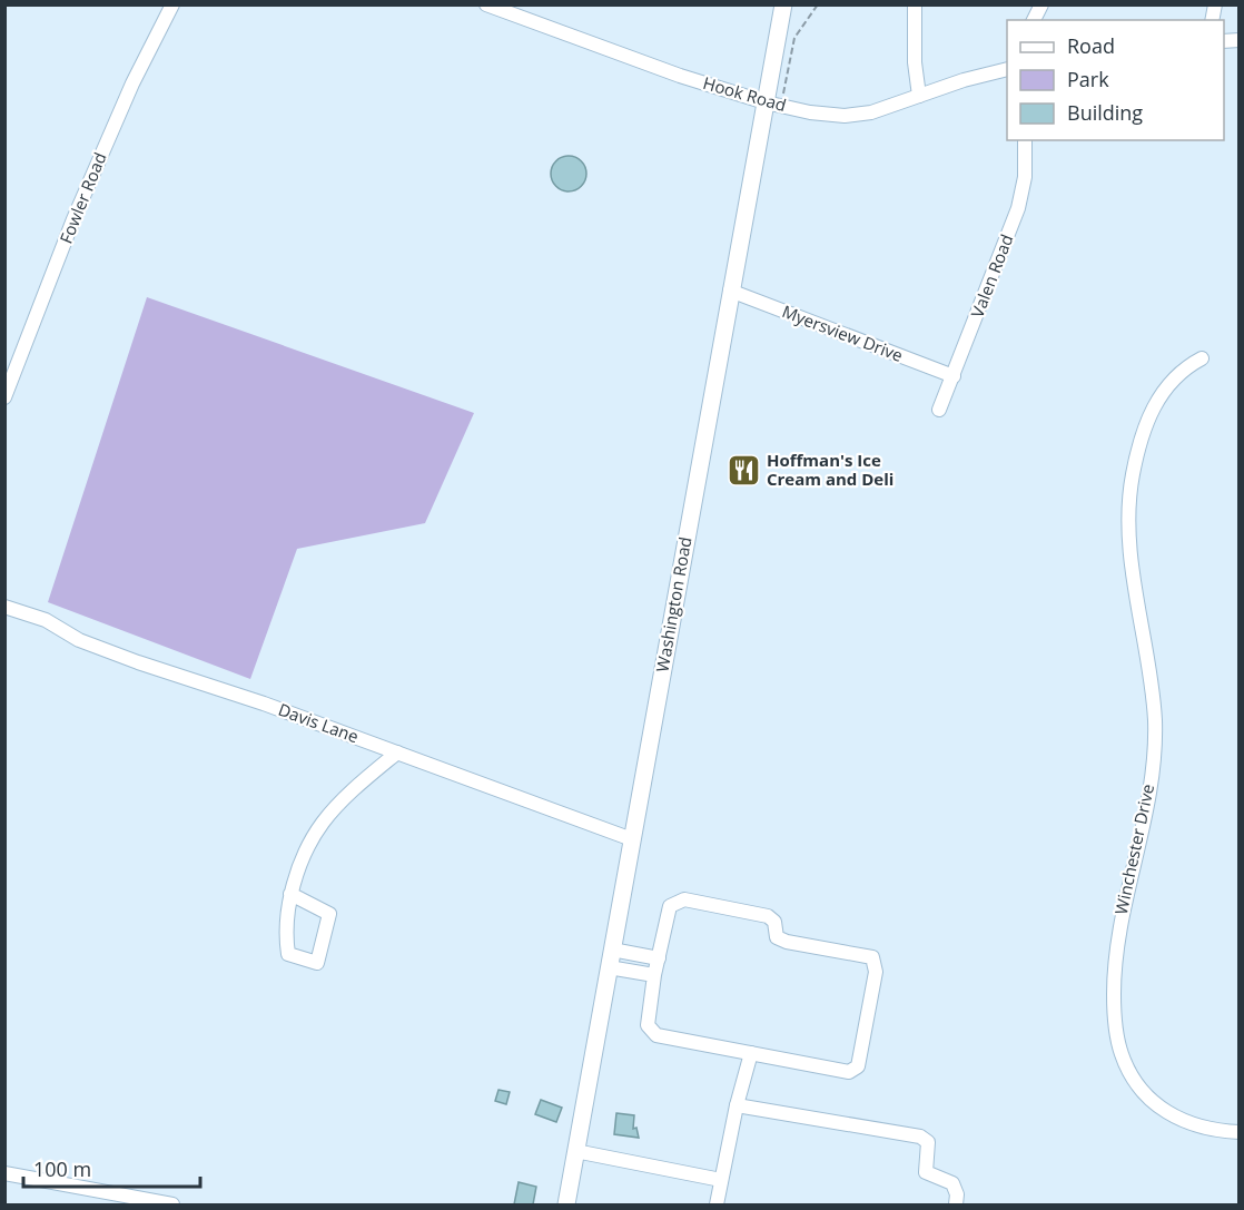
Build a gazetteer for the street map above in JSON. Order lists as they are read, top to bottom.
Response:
{
  "streets": {
    "main road": ["Washington Road"],
    "street": [
      "Hook Road",
      "Fowler Road",
      "Valen Road",
      "Myersview Drive",
      "Davis Lane",
      "Winchester Drive"
    ]
  },
  "crossings": [
    ["Hook Road", "Washington Road"],
    ["Valen Road", "Myersview Drive"],
    ["Myersview Drive", "Washington Road"],
    ["Washington Road", "Davis Lane"]
  ],
  "places": {
    "restaurant": ["Hoffman's Ice Cream and Deli"]
  },
  "legend": ["Road", "Park", "Building"],
  "scale_bar": "100 m"
}
